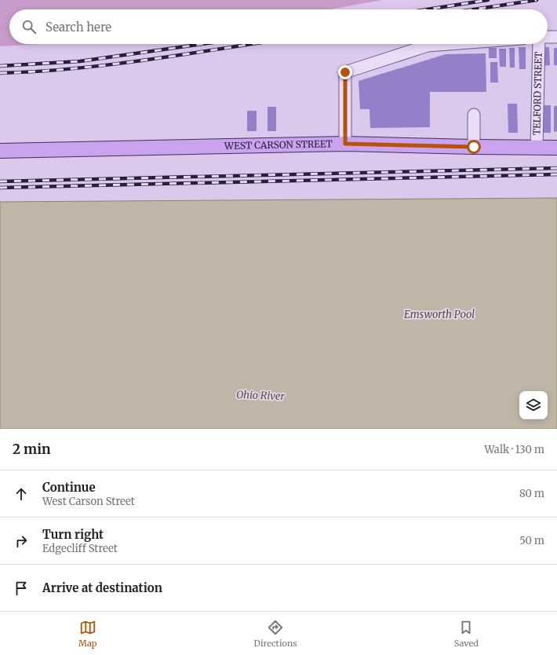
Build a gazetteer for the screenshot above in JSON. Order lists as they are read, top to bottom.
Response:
{
  "streets": {
    "main road": ["WEST CARSON STREET"],
    "street": ["TELFORD STREET"]
  },
  "crossings": [
    ["TELFORD STREET", "WEST CARSON STREET"]
  ],
  "water": ["Emsworth Pool", "Ohio River"],
  "page": {
    "search": "Search here",
    "heading": ["2 min", "Walk · 130 m"],
    "list": [
      ["Continue", "West Carson Street", "80 m"],
      ["Turn right", "Edgecliff Street", "50 m"],
      "Arrive at destination"
    ],
    "nav": ["Map", "Directions", "Saved"]
  }
}
